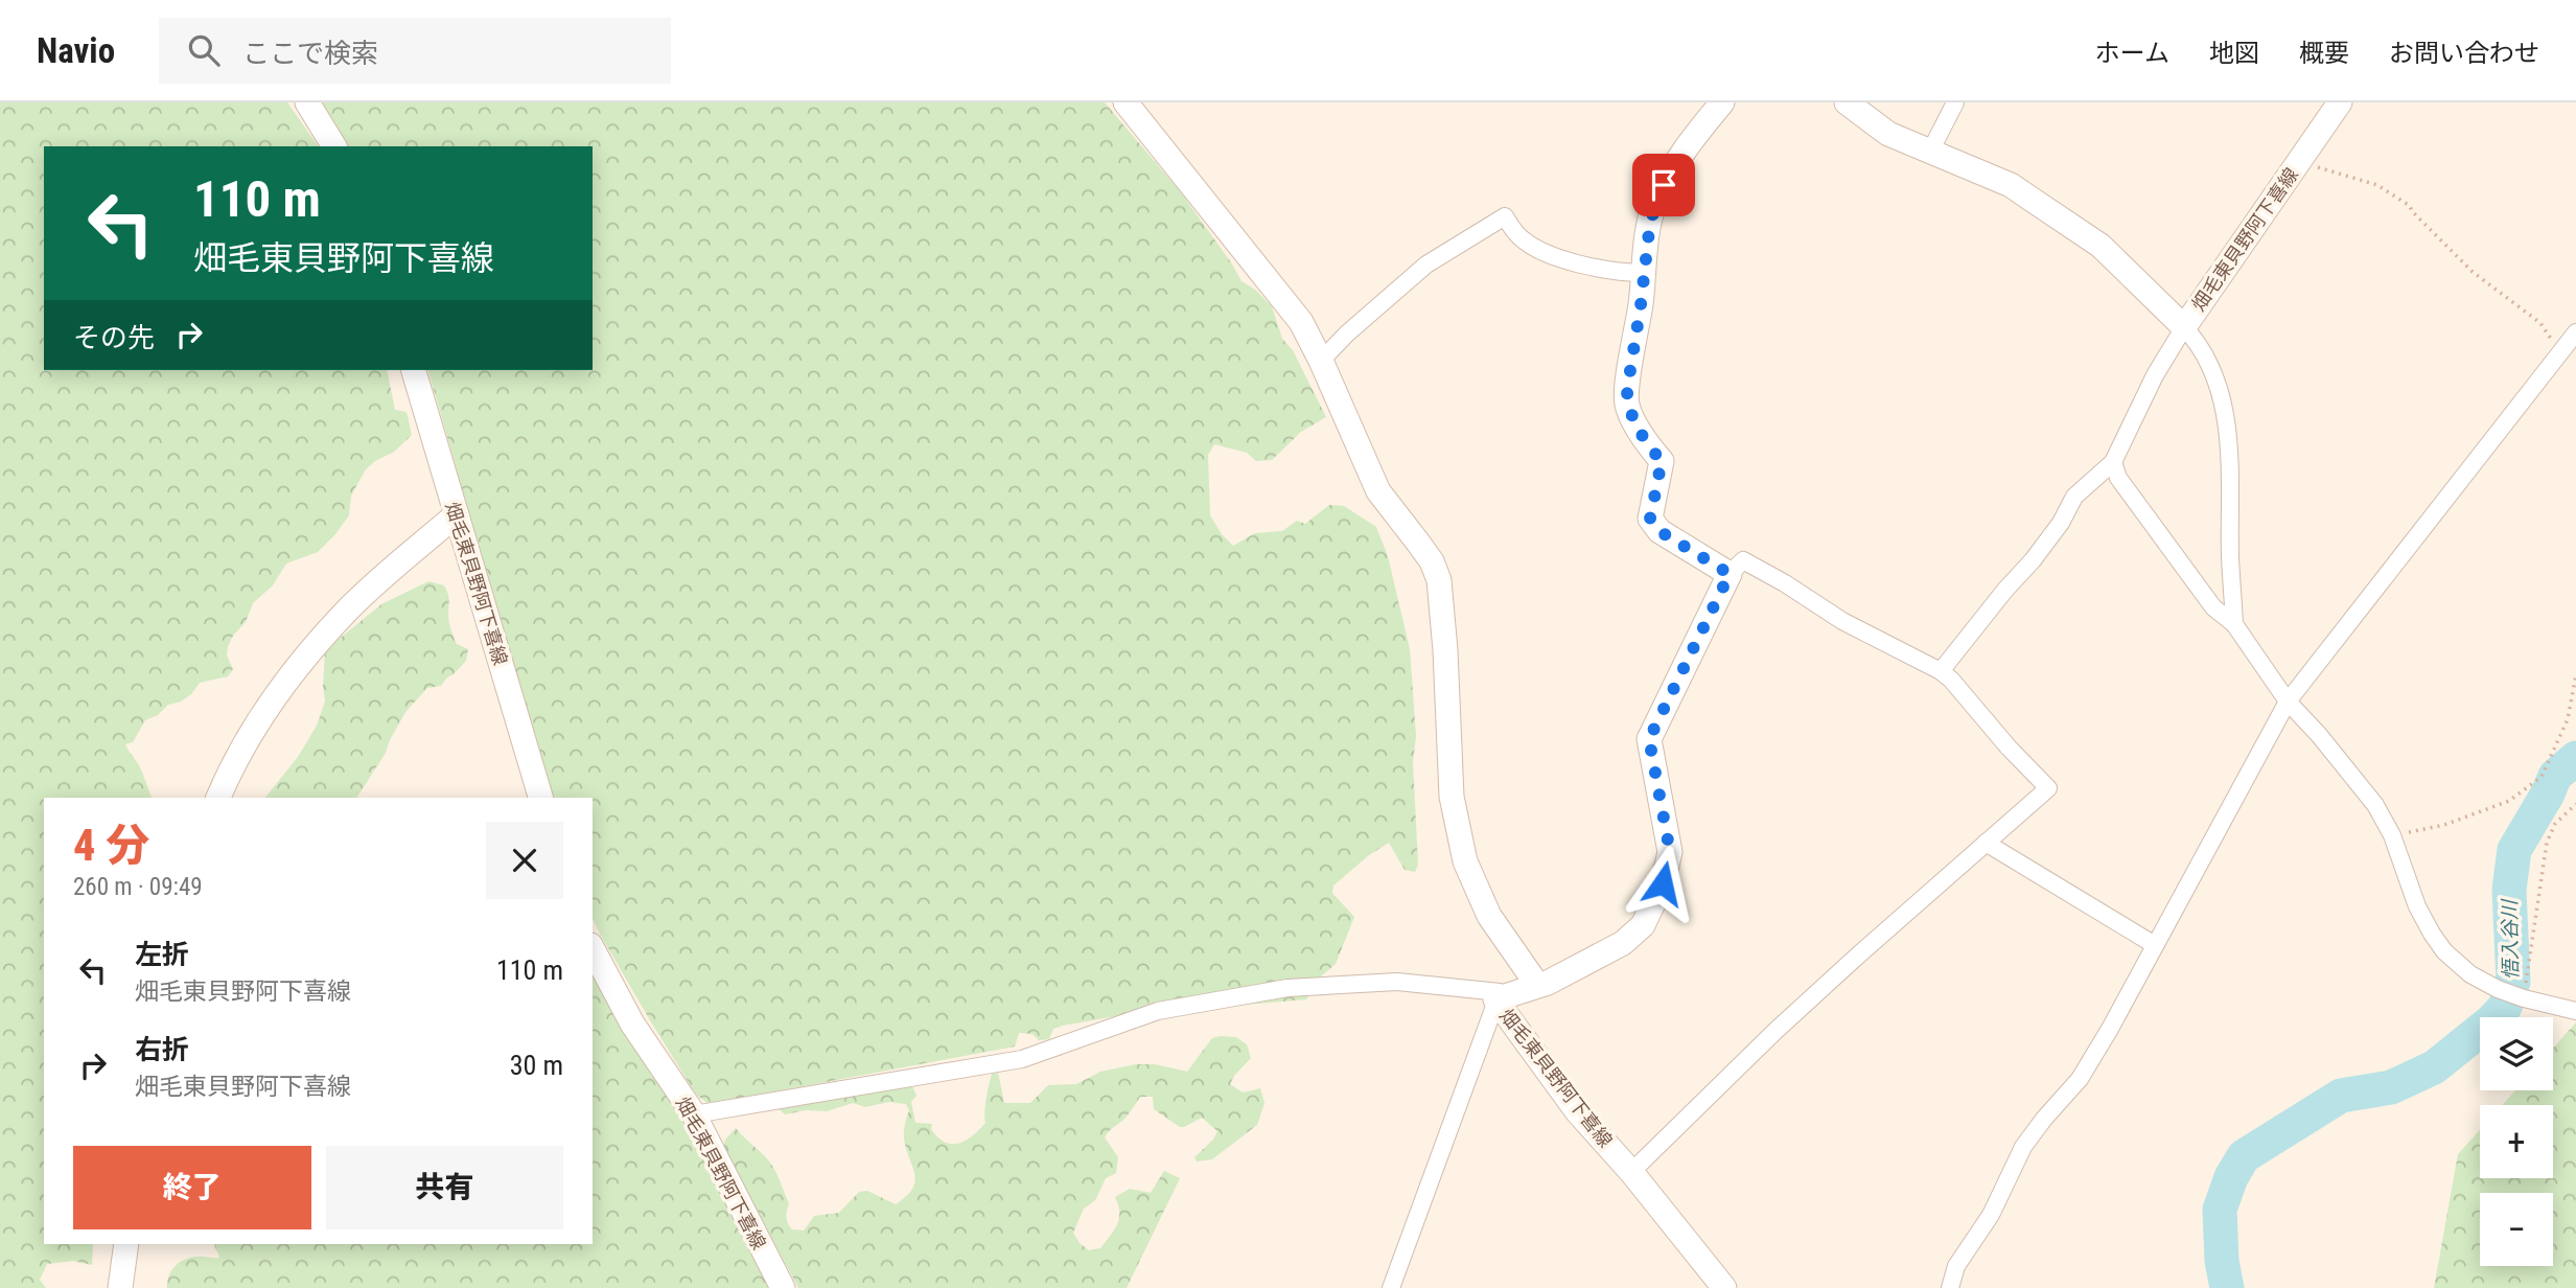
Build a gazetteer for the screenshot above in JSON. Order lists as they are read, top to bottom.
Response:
{
  "streets": {
    "main road": ["畑毛東貝野阿下喜線"]
  },
  "water": ["悟入谷川"],
  "page": {
    "header": "Navio",
    "search": "ここで検索",
    "nav": [
      "ホーム",
      "地図",
      "概要",
      "お問い合わせ"
    ],
    "turn": ["110 m", "畑毛東貝野阿下喜線"],
    "then": "その先",
    "heading": ["4 分", "260 m · 09:49"],
    "list": [
      {
        "name": "左折",
        "note": "畑毛東貝野阿下喜線",
        "value": "110 m"
      },
      {
        "name": "右折",
        "note": "畑毛東貝野阿下喜線",
        "value": "30 m"
      }
    ],
    "map_buttons": ["+", "−"],
    "buttons": ["終了", "共有"]
  }
}
